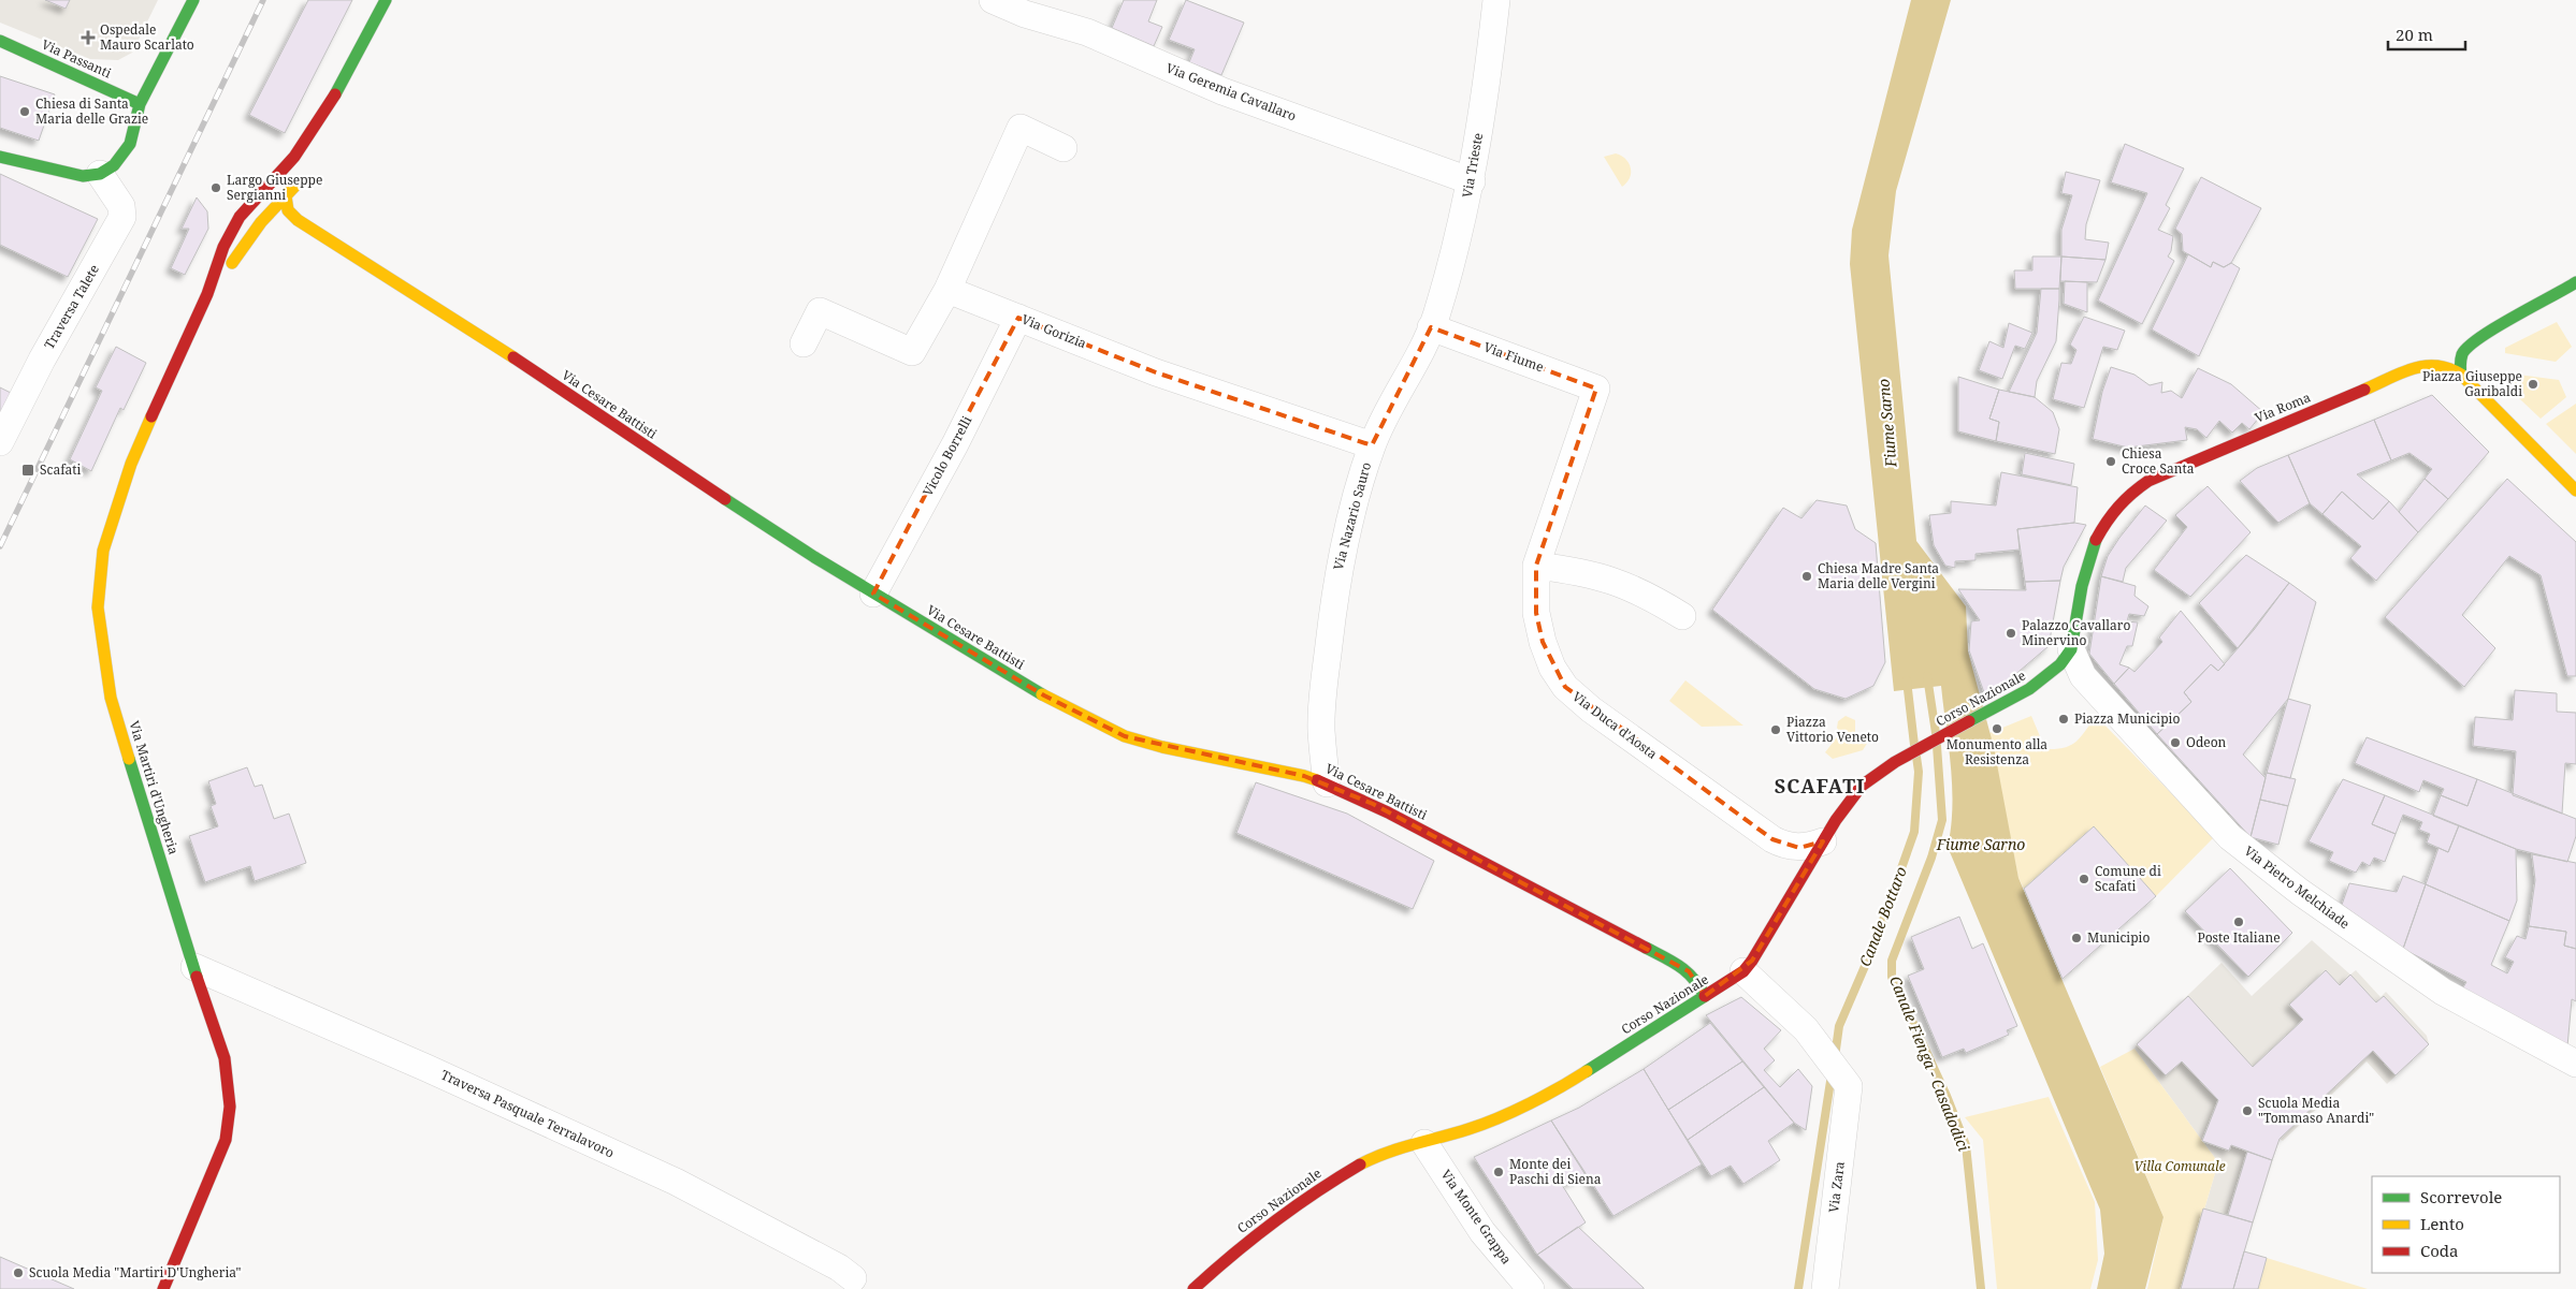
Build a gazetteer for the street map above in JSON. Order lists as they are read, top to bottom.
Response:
{
  "streets": {
    "main road": [
      "Via Passanti",
      "Via Cesare Battisti",
      "Via Roma",
      "Corso Nazionale",
      "Via Martiri d'Ungheria"
    ],
    "street": [
      "Via Geremia Cavallaro",
      "Via Trieste",
      "Traversa Talete",
      "Via Gorizia",
      "Via Fiume",
      "Vicolo Borrelli",
      "Via Nazario Sauro",
      "Via Duca d'Aosta",
      "Via Pietro Melchiade",
      "Traversa Pasquale Terralavoro",
      "Via Zara",
      "Via Monte Grappa"
    ]
  },
  "crossings": [
    ["Via Geremia Cavallaro", "Via Trieste"],
    ["Via Trieste", "Via Fiume"],
    ["Via Trieste", "Via Nazario Sauro"],
    ["Via Gorizia", "Vicolo Borrelli"],
    ["Via Gorizia", "Via Nazario Sauro"],
    ["Via Fiume", "Via Nazario Sauro"],
    ["Via Fiume", "Via Duca d'Aosta"],
    ["Via Cesare Battisti", "Vicolo Borrelli"],
    ["Via Cesare Battisti", "Via Nazario Sauro"],
    ["Via Cesare Battisti", "Corso Nazionale"],
    ["Via Cesare Battisti", "Via Martiri d'Ungheria"],
    ["Via Roma", "Corso Nazionale"],
    ["Via Roma", "Via Pietro Melchiade"],
    ["Corso Nazionale", "Via Duca d'Aosta"],
    ["Corso Nazionale", "Via Pietro Melchiade"],
    ["Corso Nazionale", "Via Zara"],
    ["Corso Nazionale", "Via Monte Grappa"],
    ["Via Martiri d'Ungheria", "Traversa Pasquale Terralavoro"]
  ],
  "districts": ["SCAFATI"],
  "water": ["Fiume Sarno", "Canale Bottaro", "Canale Fienga - Casadodici"],
  "parks": ["Villa Comunale"],
  "places": {
    "health": ["Ospedale Mauro Scarlato"],
    "other": [
      "Chiesa di Santa Maria delle Grazie",
      "Largo Giuseppe Sergianni",
      "Piazza Giuseppe Garibaldi",
      "Chiesa Croce Santa",
      "Chiesa Madre Santa Maria delle Vergini",
      "Palazzo Cavallaro Minervino",
      "Piazza Municipio",
      "Monumento alla Resistenza",
      "Piazza Vittorio Veneto",
      "Odeon",
      "Comune di Scafati",
      "Poste Italiane",
      "Municipio",
      "Scuola Media \"Tommaso Anardi\"",
      "Monte dei Paschi di Siena",
      "Scuola Media \"Martiri D'Ungheria\""
    ],
    "transit": ["Scafati"]
  },
  "legend": ["Scorrevole", "Lento", "Coda"],
  "scale_bar": "20 m"
}
